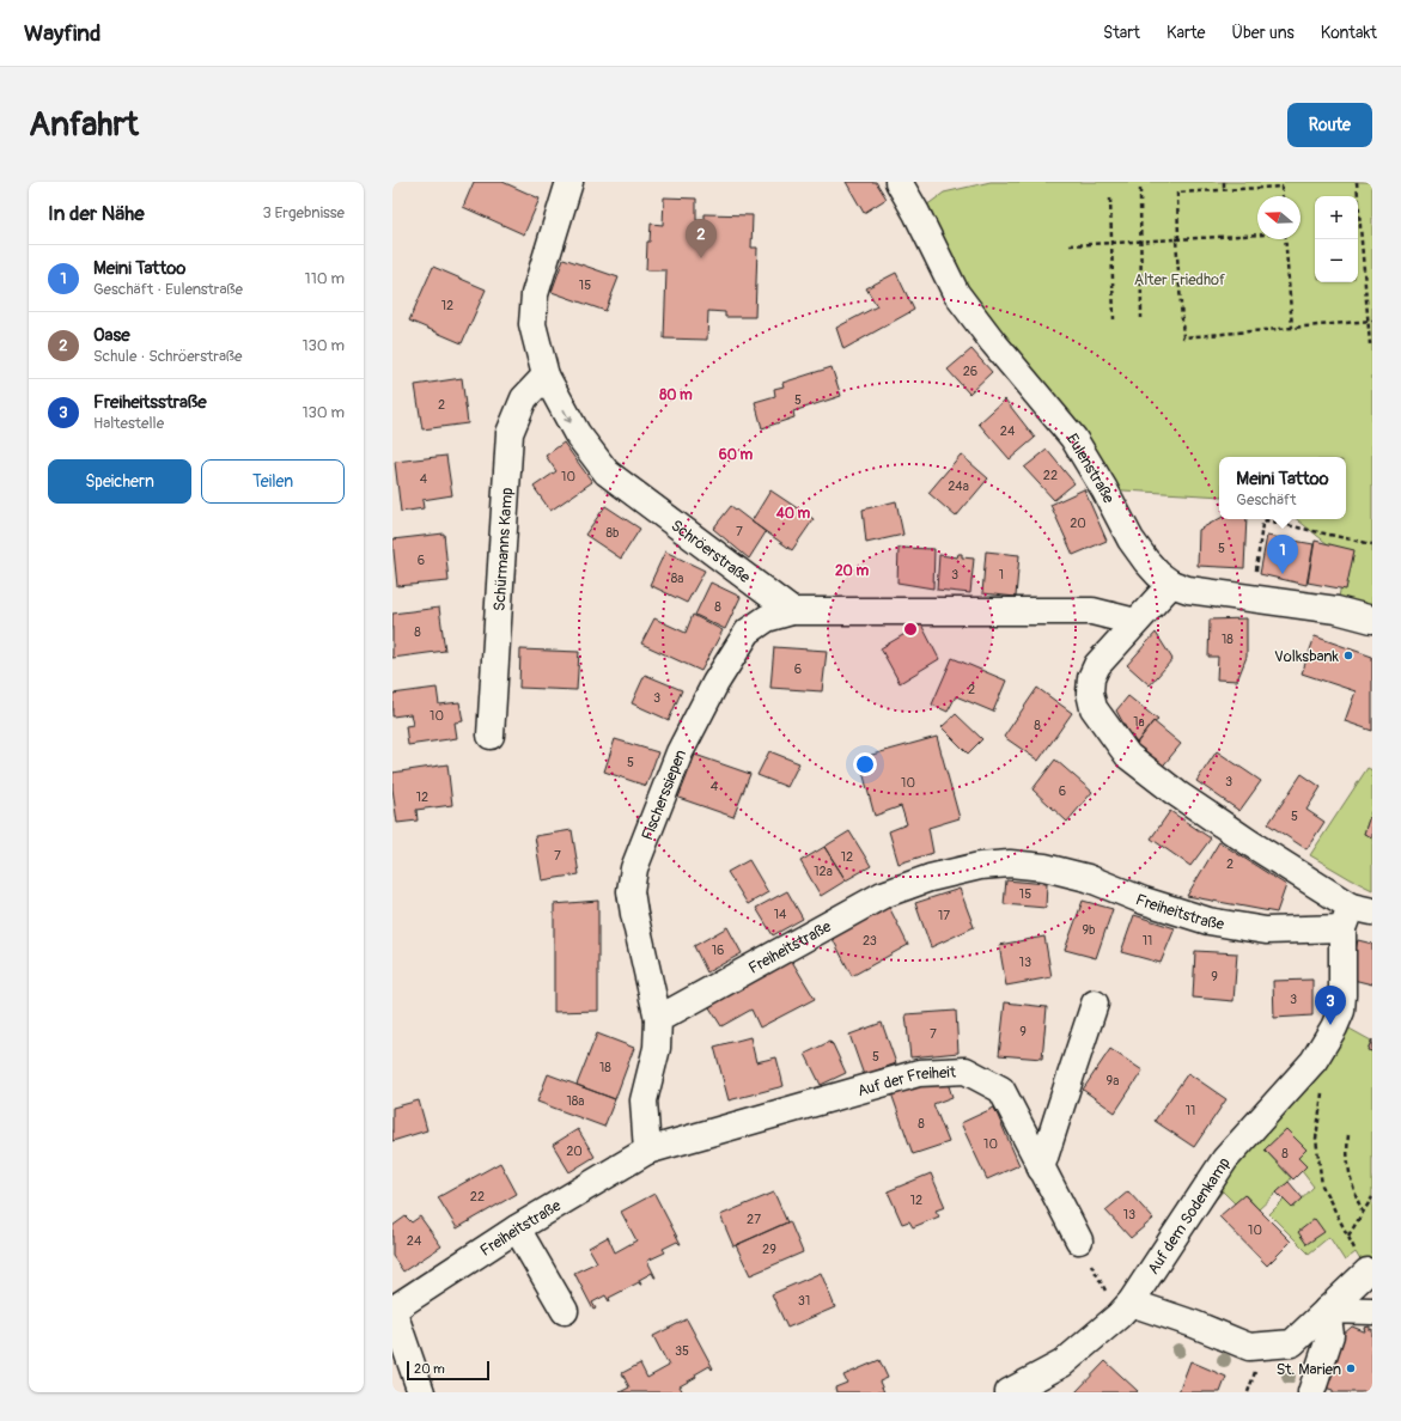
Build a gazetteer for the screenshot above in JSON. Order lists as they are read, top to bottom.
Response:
{
  "streets": {
    "street": [
      "Eulenstraße",
      "Schürmanns Kamp",
      "Schröerstraße",
      "Fischerssiepen",
      "Freiheitstraße",
      "Auf der Freiheit",
      "Auf dem Sodenkamp"
    ]
  },
  "crossings": [
    ["Schürmanns Kamp", "Schröerstraße"],
    ["Schröerstraße", "Fischerssiepen"],
    ["Fischerssiepen", "Freiheitstraße"],
    ["Freiheitstraße", "Auf der Freiheit"],
    ["Freiheitstraße", "Auf dem Sodenkamp"]
  ],
  "one_way": ["Schröerstraße"],
  "parks": ["Alter Friedhof"],
  "places": ["Volksbank", "St. Marien"],
  "house_numbers": [
    "15",
    "12",
    "26",
    "5",
    "2",
    "24",
    "22",
    "10",
    "4",
    "24a",
    "20",
    "7",
    "8b",
    "5",
    "6",
    "3",
    "1",
    "8a",
    "8",
    "8",
    "18",
    "6",
    "2",
    "3",
    "10",
    "1a",
    "8",
    "5",
    "3",
    "10",
    "4",
    "6",
    "12",
    "5",
    "7",
    "12",
    "2",
    "12a",
    "15",
    "14",
    "17",
    "9b",
    "23",
    "11",
    "16",
    "13",
    "9",
    "3",
    "9",
    "7",
    "5",
    "18",
    "9a",
    "18a",
    "11",
    "8",
    "10",
    "20",
    "8",
    "22",
    "12",
    "13",
    "27",
    "10",
    "24",
    "29",
    "31",
    "35"
  ],
  "scale_bar": "20 m",
  "north": "left",
  "page": {
    "header": "Wayfind",
    "nav": [
      "Start",
      "Karte",
      "Über uns",
      "Kontakt"
    ],
    "buttons": [
      "Route",
      ["Speichern", "Teilen"]
    ],
    "title": "Anfahrt",
    "heading": ["In der Nähe", "3 Ergebnisse"],
    "map_buttons": ["+", "−"],
    "pins": ["2", "1", "3"],
    "list": [
      {
        "mark": "1",
        "name": "Meini Tattoo",
        "note": "Geschäft · Eulenstraße",
        "value": "110 m"
      },
      {
        "mark": "2",
        "name": "Oase",
        "note": "Schule · Schröerstraße",
        "value": "130 m"
      },
      {
        "mark": "3",
        "name": "Freiheitsstraße",
        "note": "Haltestelle",
        "value": "130 m"
      }
    ],
    "popup": ["Meini Tattoo", "Geschäft"],
    "scale": "20 m"
  },
  "rings": [
    "80 m",
    "60 m",
    "40 m",
    "20 m"
  ]
}
